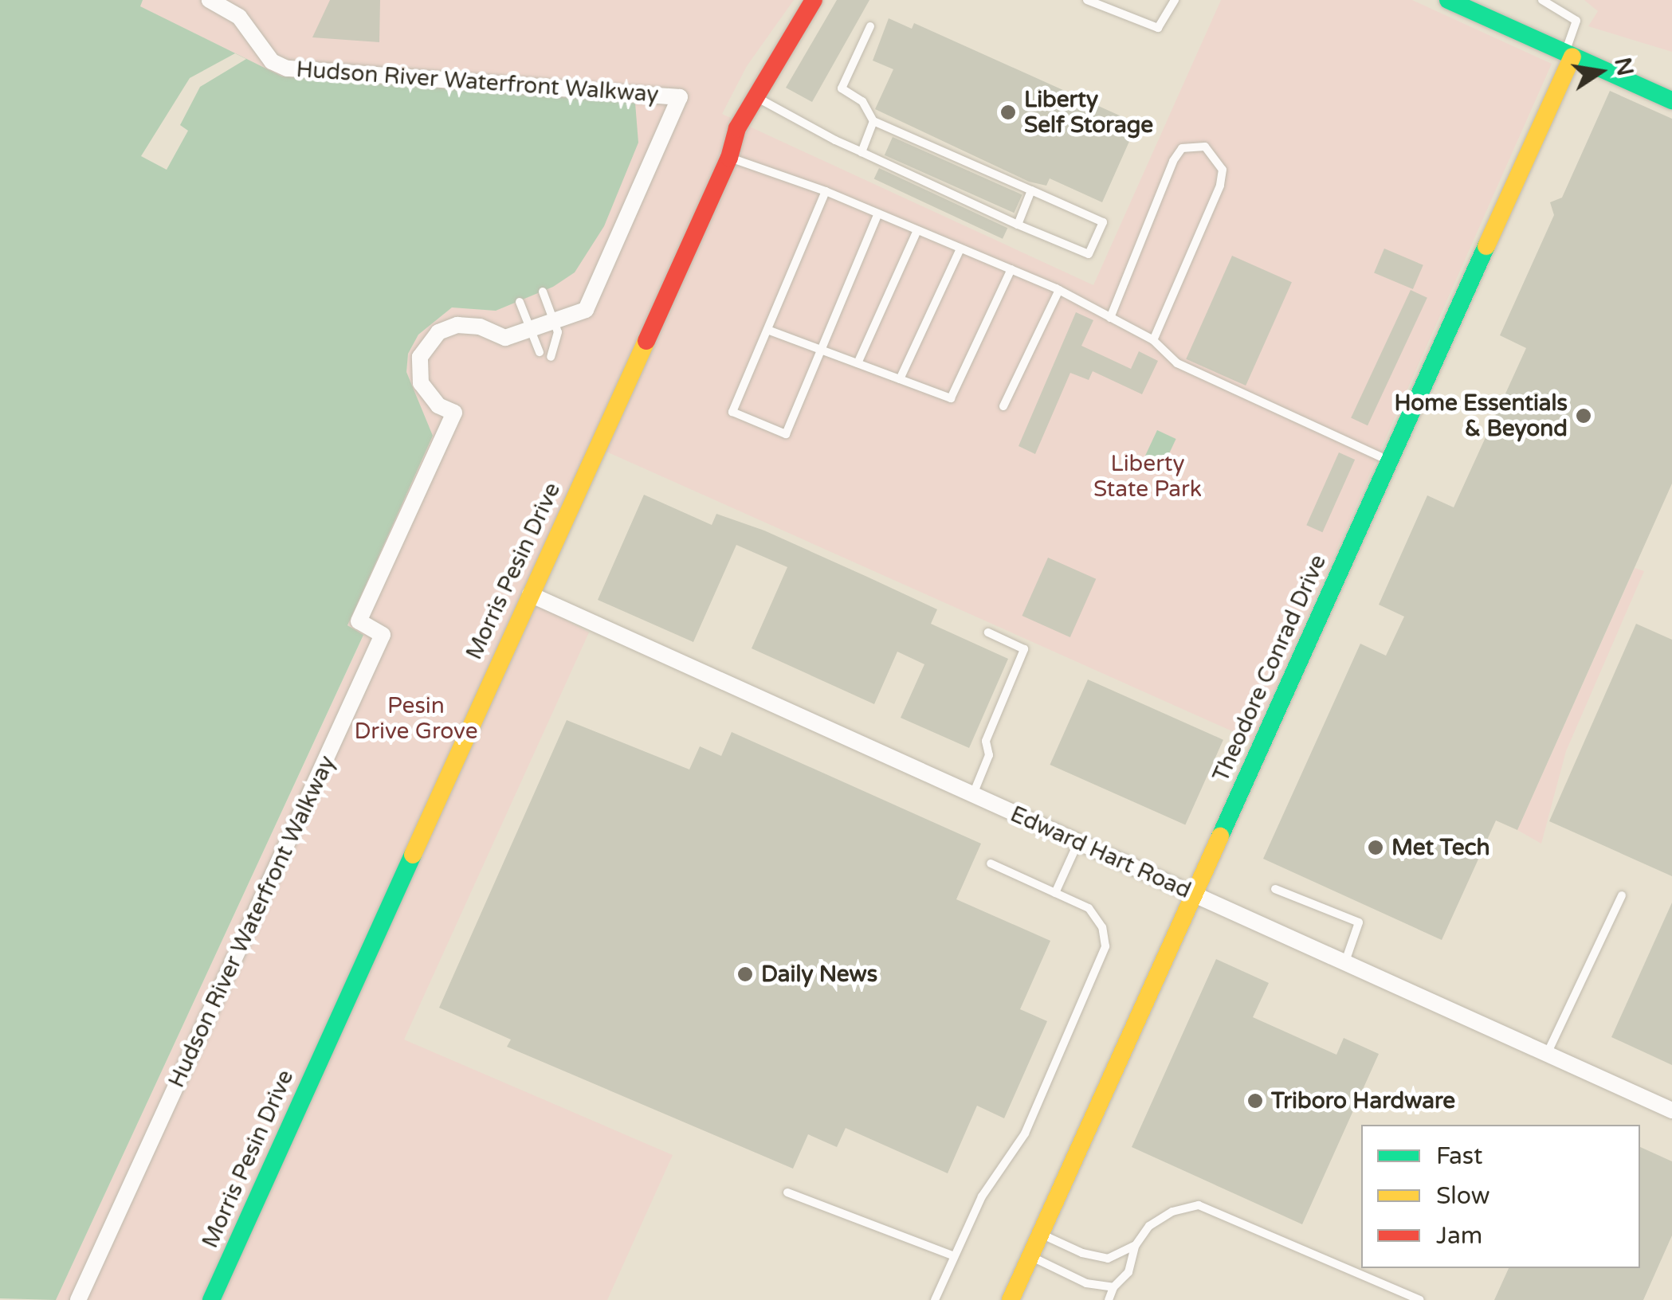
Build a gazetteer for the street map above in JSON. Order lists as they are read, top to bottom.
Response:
{
  "streets": {
    "street": [
      "Hudson River Waterfront Walkway",
      "Morris Pesin Drive",
      "Theodore Conrad Drive",
      "Edward Hart Road"
    ]
  },
  "crossings": [
    ["Morris Pesin Drive", "Edward Hart Road"],
    ["Theodore Conrad Drive", "Edward Hart Road"]
  ],
  "parks": ["Liberty State Park", "Pesin Drive Grove"],
  "places": [
    "Liberty Self Storage",
    "Home Essentials & Beyond",
    "Met Tech",
    "Daily News",
    "Triboro Hardware"
  ],
  "legend": ["Fast", "Slow", "Jam"],
  "north": "right"
}
